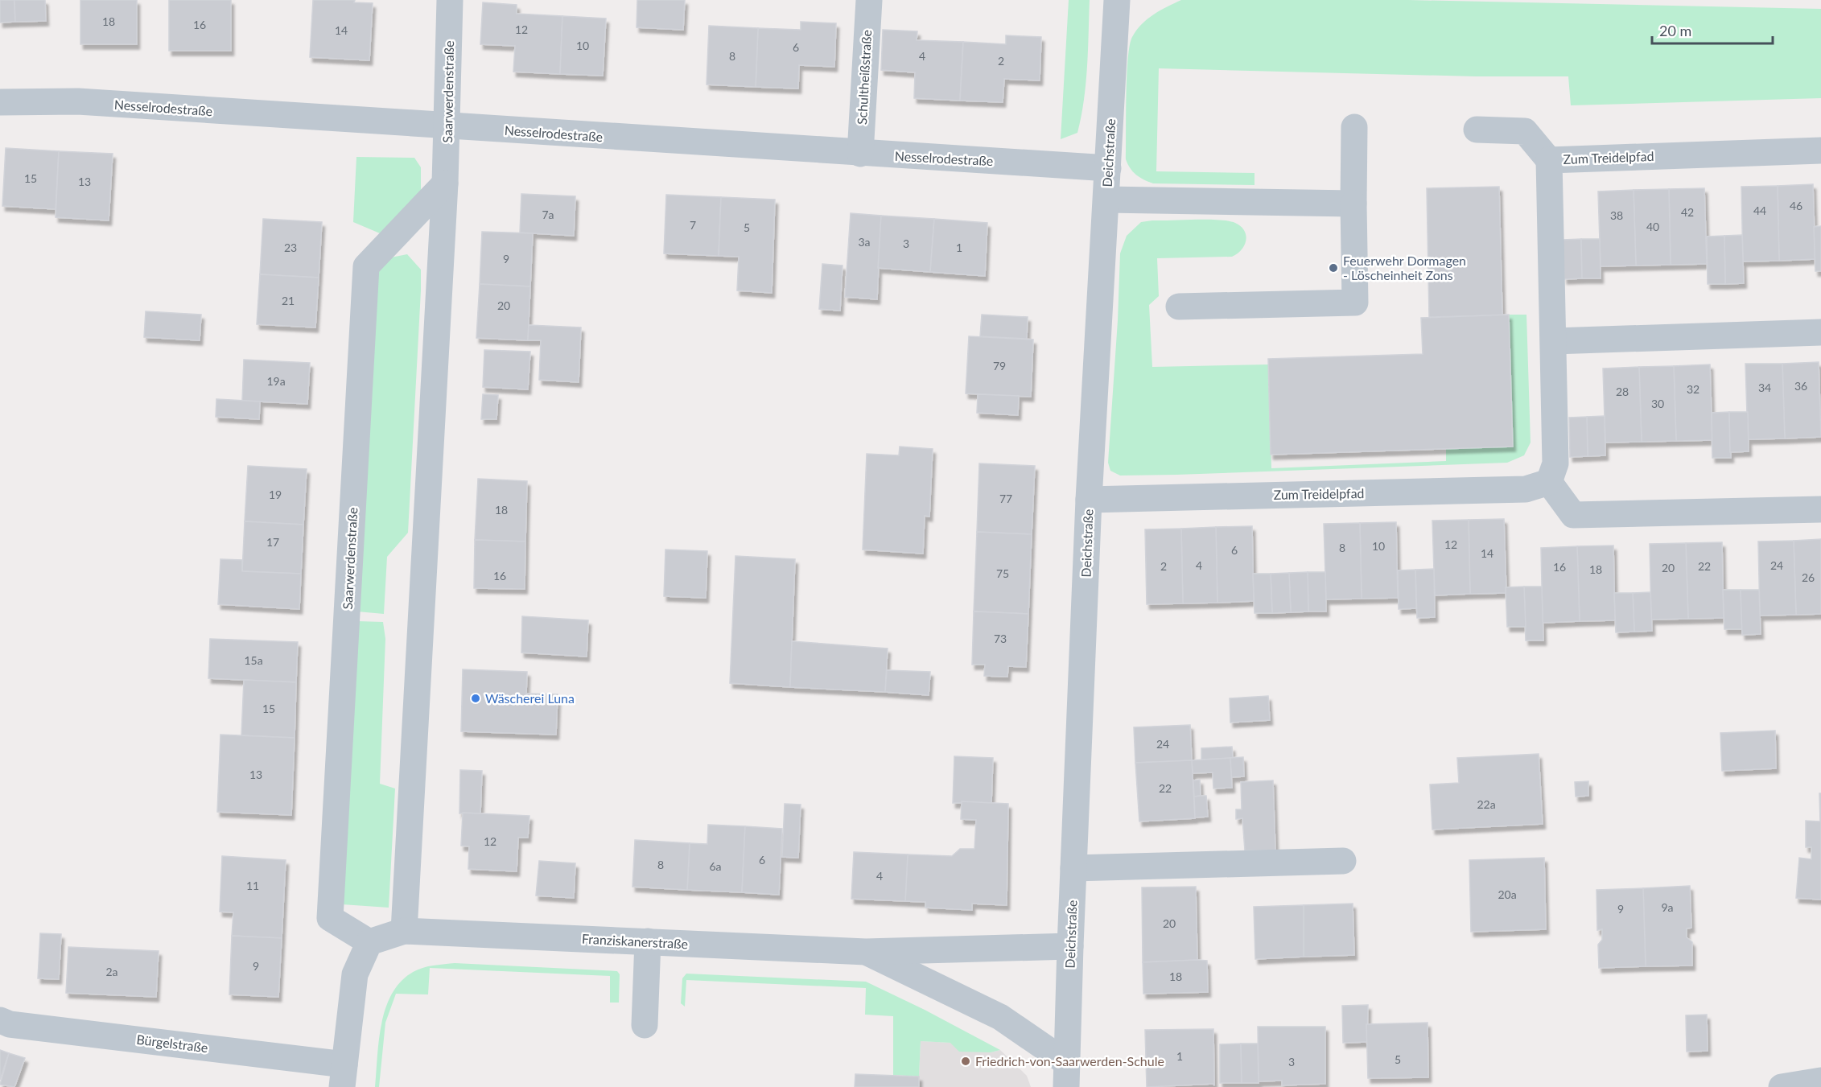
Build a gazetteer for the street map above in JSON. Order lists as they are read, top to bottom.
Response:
{
  "streets": {
    "street": [
      "Schultheißstraße",
      "Saarwerdenstraße",
      "Nesselrodestraße",
      "Deichstraße",
      "Zum Treidelpfad",
      "Franziskanerstraße",
      "Bürgelstraße"
    ]
  },
  "crossings": [
    ["Schultheißstraße", "Nesselrodestraße"],
    ["Saarwerdenstraße", "Nesselrodestraße"],
    ["Saarwerdenstraße", "Franziskanerstraße"],
    ["Nesselrodestraße", "Deichstraße"],
    ["Deichstraße", "Zum Treidelpfad"],
    ["Deichstraße", "Franziskanerstraße"]
  ],
  "places": ["Feuerwehr Dormagen - Löscheinheit Zons", "Wäscherei Luna", "Friedrich-von-Saarwerden-Schule"],
  "house_numbers": [
    "18",
    "16",
    "12",
    "14",
    "10",
    "6",
    "8",
    "4",
    "2",
    "15",
    "13",
    "46",
    "44",
    "42",
    "7a",
    "38",
    "7",
    "40",
    "5",
    "3a",
    "3",
    "23",
    "1",
    "9",
    "21",
    "20",
    "79",
    "19a",
    "36",
    "34",
    "32",
    "28",
    "30",
    "19",
    "77",
    "18",
    "17",
    "12",
    "10",
    "8",
    "6",
    "14",
    "4",
    "24",
    "2",
    "22",
    "16",
    "20",
    "18",
    "75",
    "16",
    "26",
    "73",
    "15a",
    "15",
    "24",
    "13",
    "22",
    "22a",
    "12",
    "6",
    "8",
    "6a",
    "4",
    "11",
    "20a",
    "9a",
    "9",
    "20",
    "9",
    "2a",
    "18",
    "1",
    "5",
    "3"
  ],
  "scale_bar": "20 m"
}
